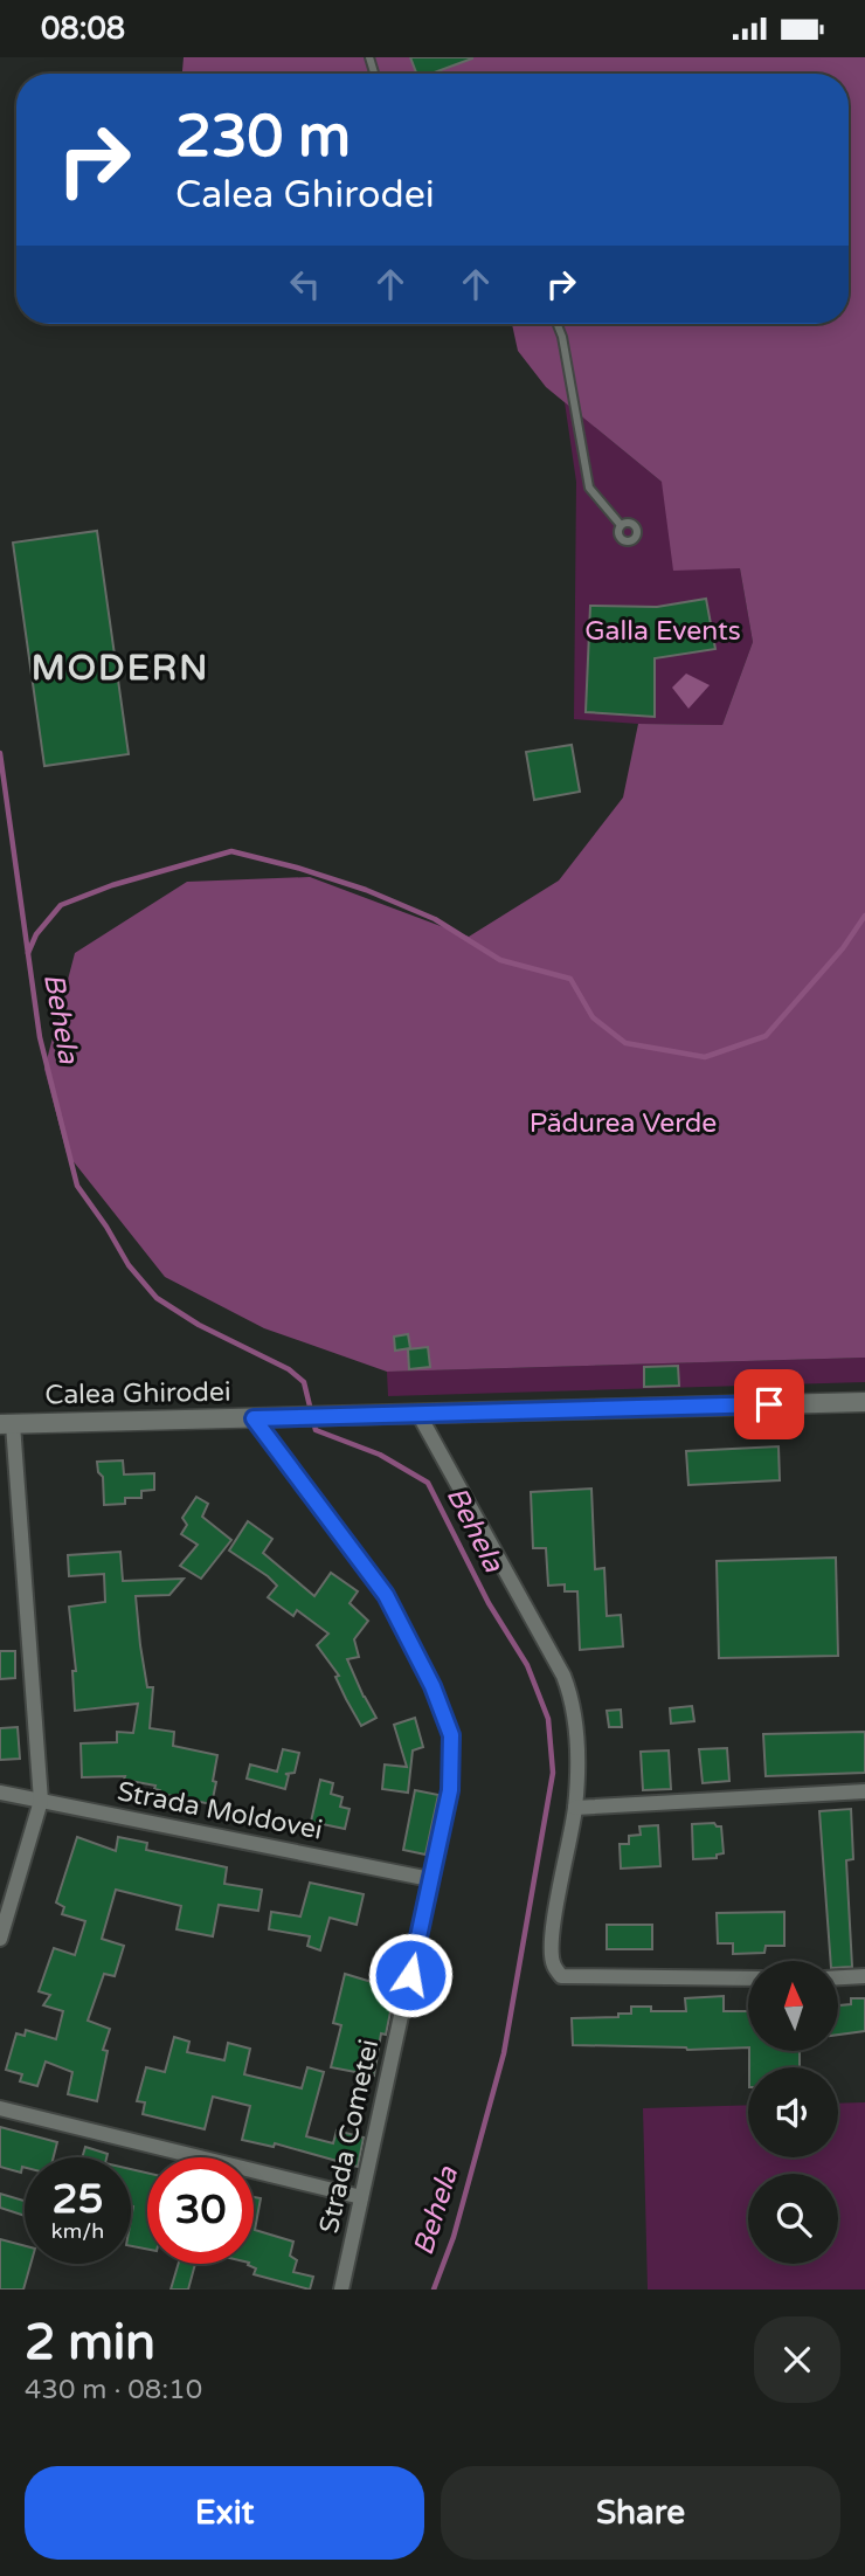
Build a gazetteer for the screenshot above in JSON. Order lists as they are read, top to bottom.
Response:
{
  "streets": {
    "street": ["Calea Ghirodei", "Strada Moldovei", "Strada Cometei"]
  },
  "crossings": [
    ["Calea Ghirodei", "Strada Cometei"],
    ["Strada Moldovei", "Strada Cometei"]
  ],
  "districts": ["MODERN"],
  "water": ["Behela"],
  "parks": ["Galla Events", "Pădurea Verde"],
  "north": "top",
  "page": {
    "status": "08:08",
    "turn": ["230 m", "Calea Ghirodei"],
    "speed": "25 km/h",
    "limit": "30",
    "heading": ["2 min", "430 m · 08:10"],
    "buttons": ["Exit", "Share"]
  }
}
